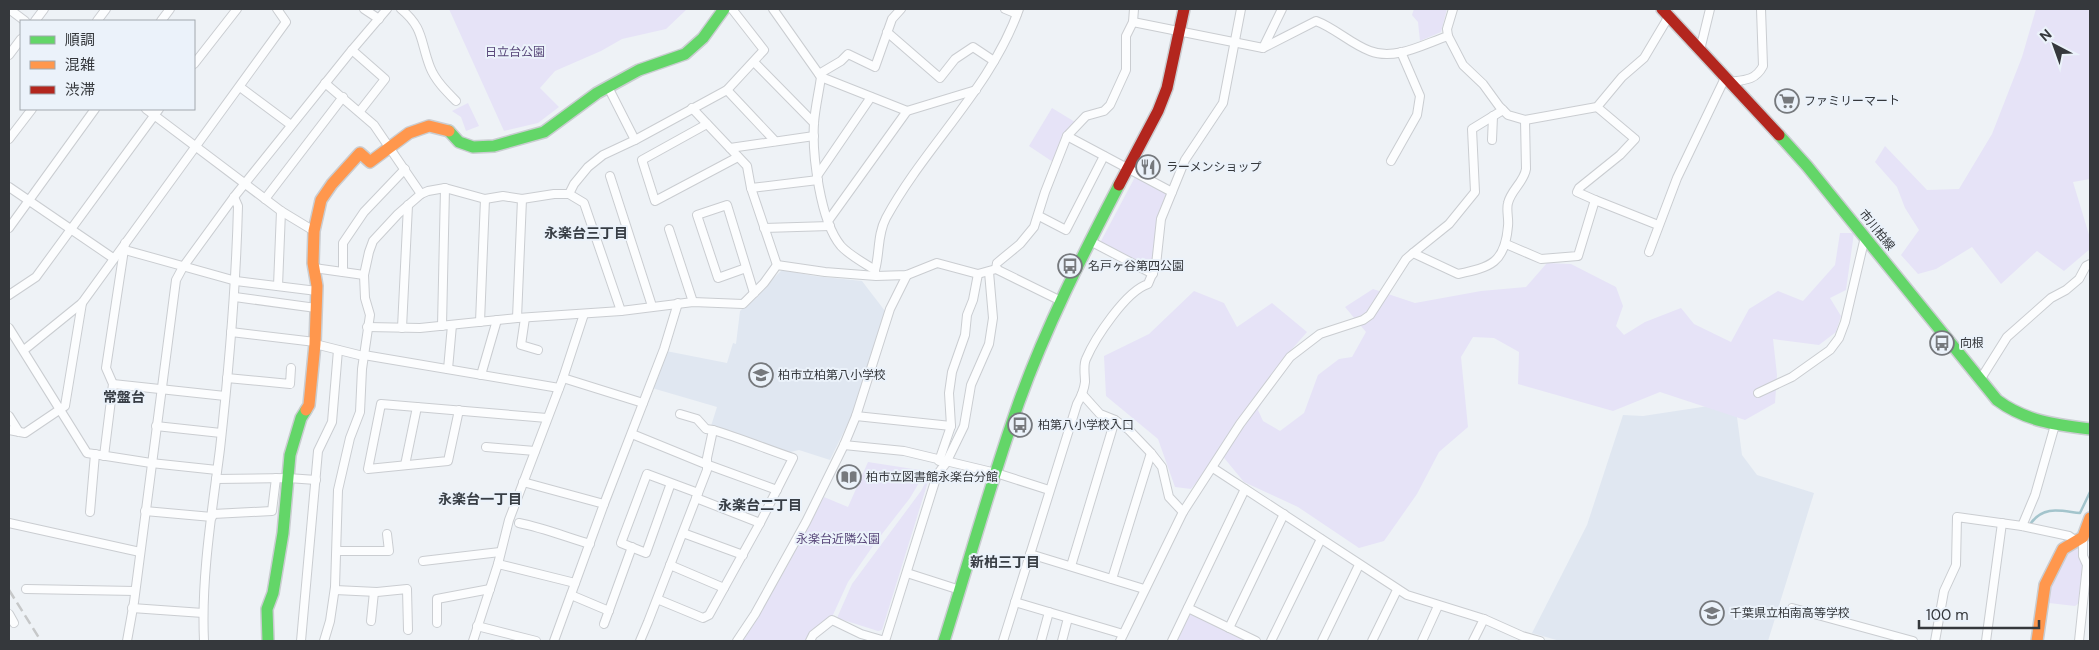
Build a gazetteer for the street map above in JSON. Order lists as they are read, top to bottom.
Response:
{
  "streets": {
    "street": ["市川柏線"]
  },
  "districts": [
    "永楽台三丁目",
    "常盤台",
    "永楽台一丁目",
    "永楽台二丁目",
    "新柏三丁目"
  ],
  "parks": ["日立台公園", "永楽台近隣公園"],
  "places": {
    "supermarket": ["ファミリーマート"],
    "restaurant": ["ラーメンショップ"],
    "bus stop": ["名戸ヶ谷第四公園", "向根", "柏第八小学校入口"],
    "school or university": ["柏市立柏第八小学校", "千葉県立柏南高等学校"],
    "library": ["柏市立図書館永楽台分館"]
  },
  "legend": ["順調", "混雑", "渋滞"],
  "scale_bar": "100 m",
  "north": "top left"
}
